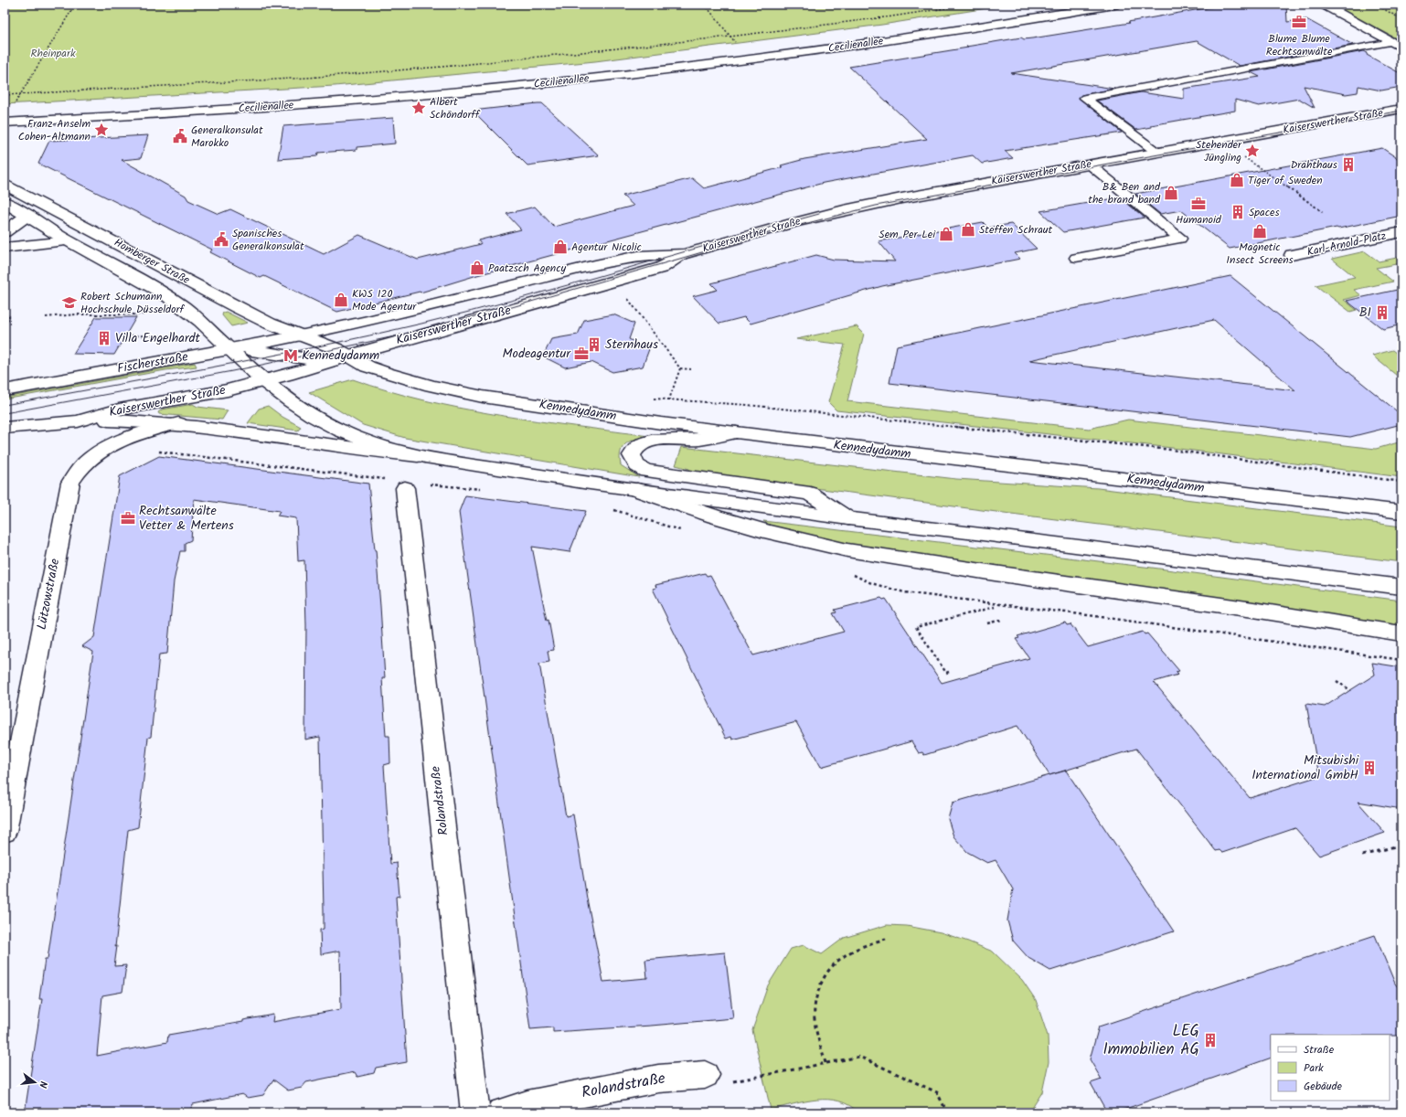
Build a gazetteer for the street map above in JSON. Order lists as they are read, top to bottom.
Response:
{
  "streets": {
    "main road": [
      "Cecilienallee",
      "Kaiserswerther Straße",
      "Karl-Arnold-Platz",
      "Homberger Straße",
      "Fischerstraße",
      "Kennedydamm",
      "Lützowstraße",
      "Rolandstraße"
    ]
  },
  "crossings": [
    ["Kaiserswerther Straße", "Homberger Straße"],
    ["Kaiserswerther Straße", "Fischerstraße"],
    ["Kaiserswerther Straße", "Kennedydamm"],
    ["Homberger Straße", "Fischerstraße"],
    ["Homberger Straße", "Kennedydamm"]
  ],
  "parks": ["Rheinpark"],
  "places": {
    "office": [
      "Blume Blume Rechtsanwälte",
      "Humanoid",
      "Modeagentur",
      "Rechtsanwälte Vetter & Mertens"
    ],
    "place": ["Albert Schöndorff", "Franz Anselm Cohen-Altmann", "Stehender Jüngling"],
    "public building": ["Generalkonsulat Marokko", "Spanisches Generalkonsulat"],
    "building": [
      "Drahthaus",
      "Spaces",
      "B1",
      "Villa Engelhardt",
      "Sternhaus",
      "Mitsubishi International GmbH",
      "LEG Immobilien AG"
    ],
    "shop": [
      "Tiger of Sweden",
      "B& Ben and the brand band",
      "Steffen Schraut",
      "Magnetic Insect Screens",
      "Sem Per Lei",
      "Agentur Nicolic",
      "Paatzsch Agency",
      "KWS 120 Mode Agentur"
    ],
    "school or university": ["Robert Schumann Hochschule Düsseldorf"],
    "metro station": ["Kennedydamm"]
  },
  "legend": ["Straße", "Park", "Gebäude"],
  "north": "right"
}
